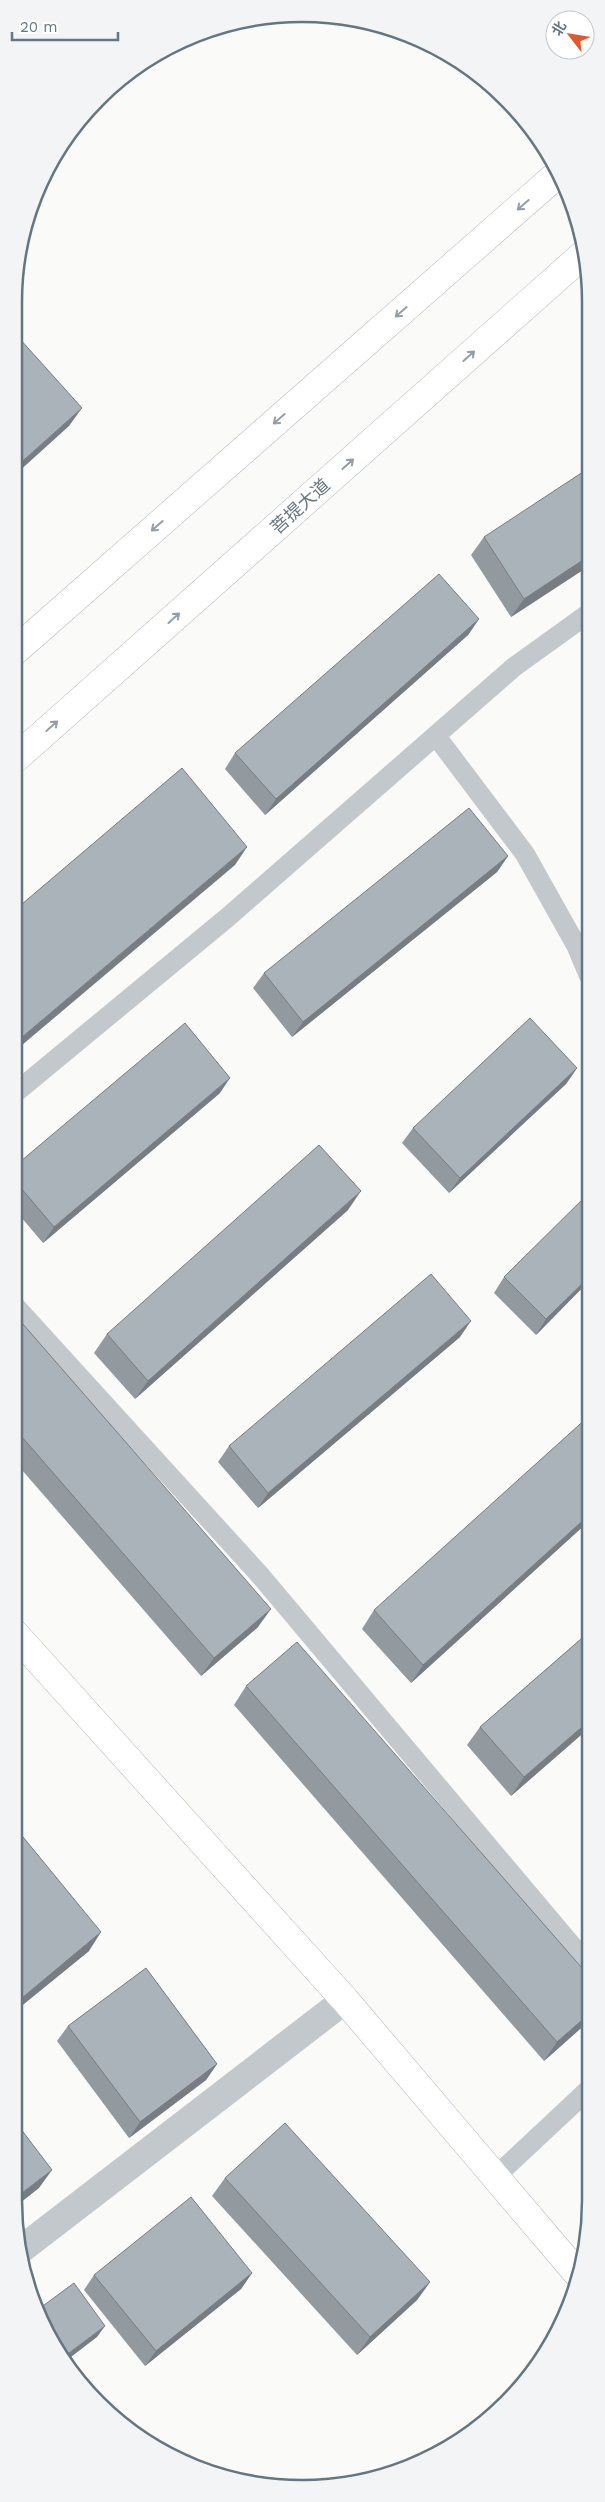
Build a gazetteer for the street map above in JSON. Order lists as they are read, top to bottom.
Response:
{
  "streets": {
    "main road": ["菩提大道"]
  },
  "scale_bar": "20 m",
  "north": "top left"
}
